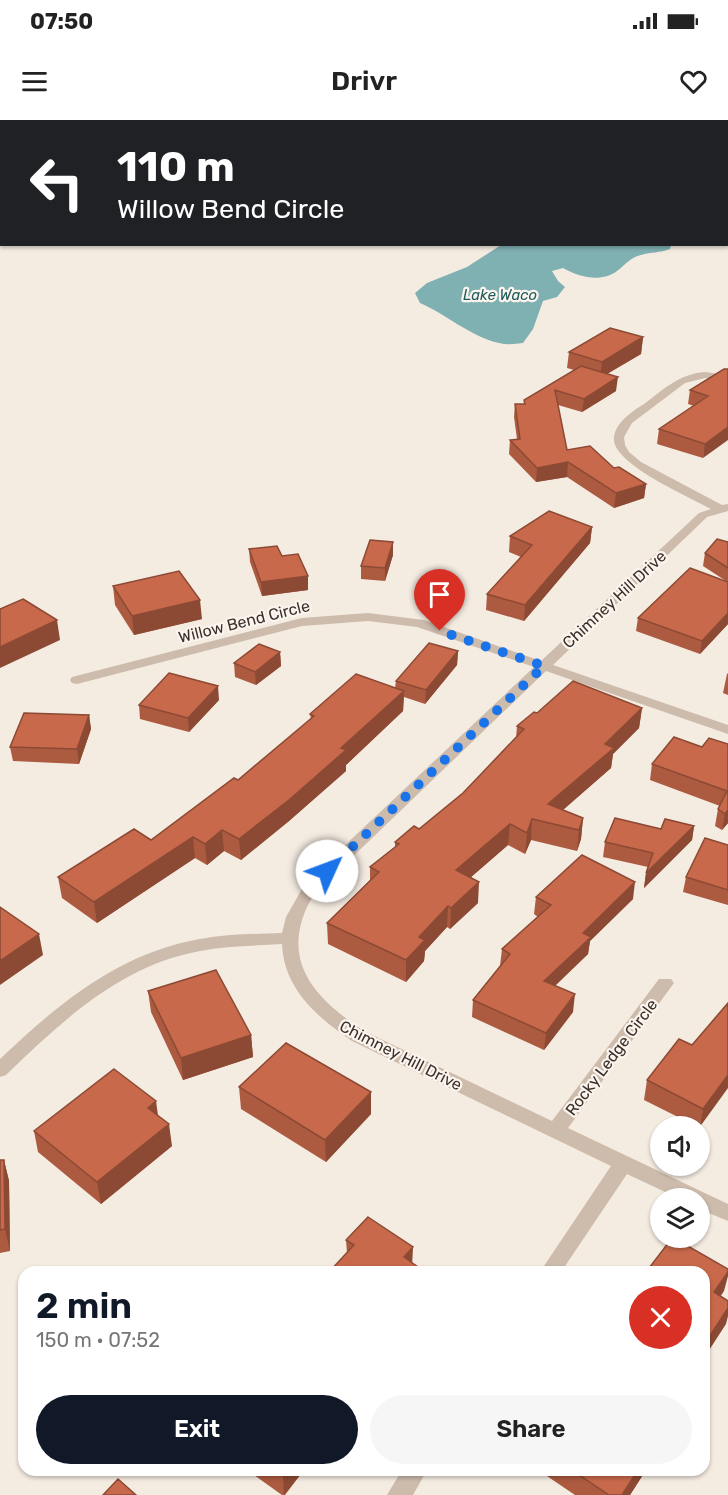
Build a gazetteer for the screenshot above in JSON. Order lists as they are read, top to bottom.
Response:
{
  "streets": {
    "street": ["Chimney Hill Drive", "Willow Bend Circle", "Rocky Ledge Circle"]
  },
  "crossings": [
    ["Chimney Hill Drive", "Willow Bend Circle"],
    ["Chimney Hill Drive", "Rocky Ledge Circle"]
  ],
  "water": ["Lake Waco"],
  "page": {
    "status": "07:50",
    "header": "Drivr",
    "turn": ["110 m", "Willow Bend Circle"],
    "heading": ["2 min", "150 m · 07:52"],
    "buttons": ["Exit", "Share"]
  }
}
